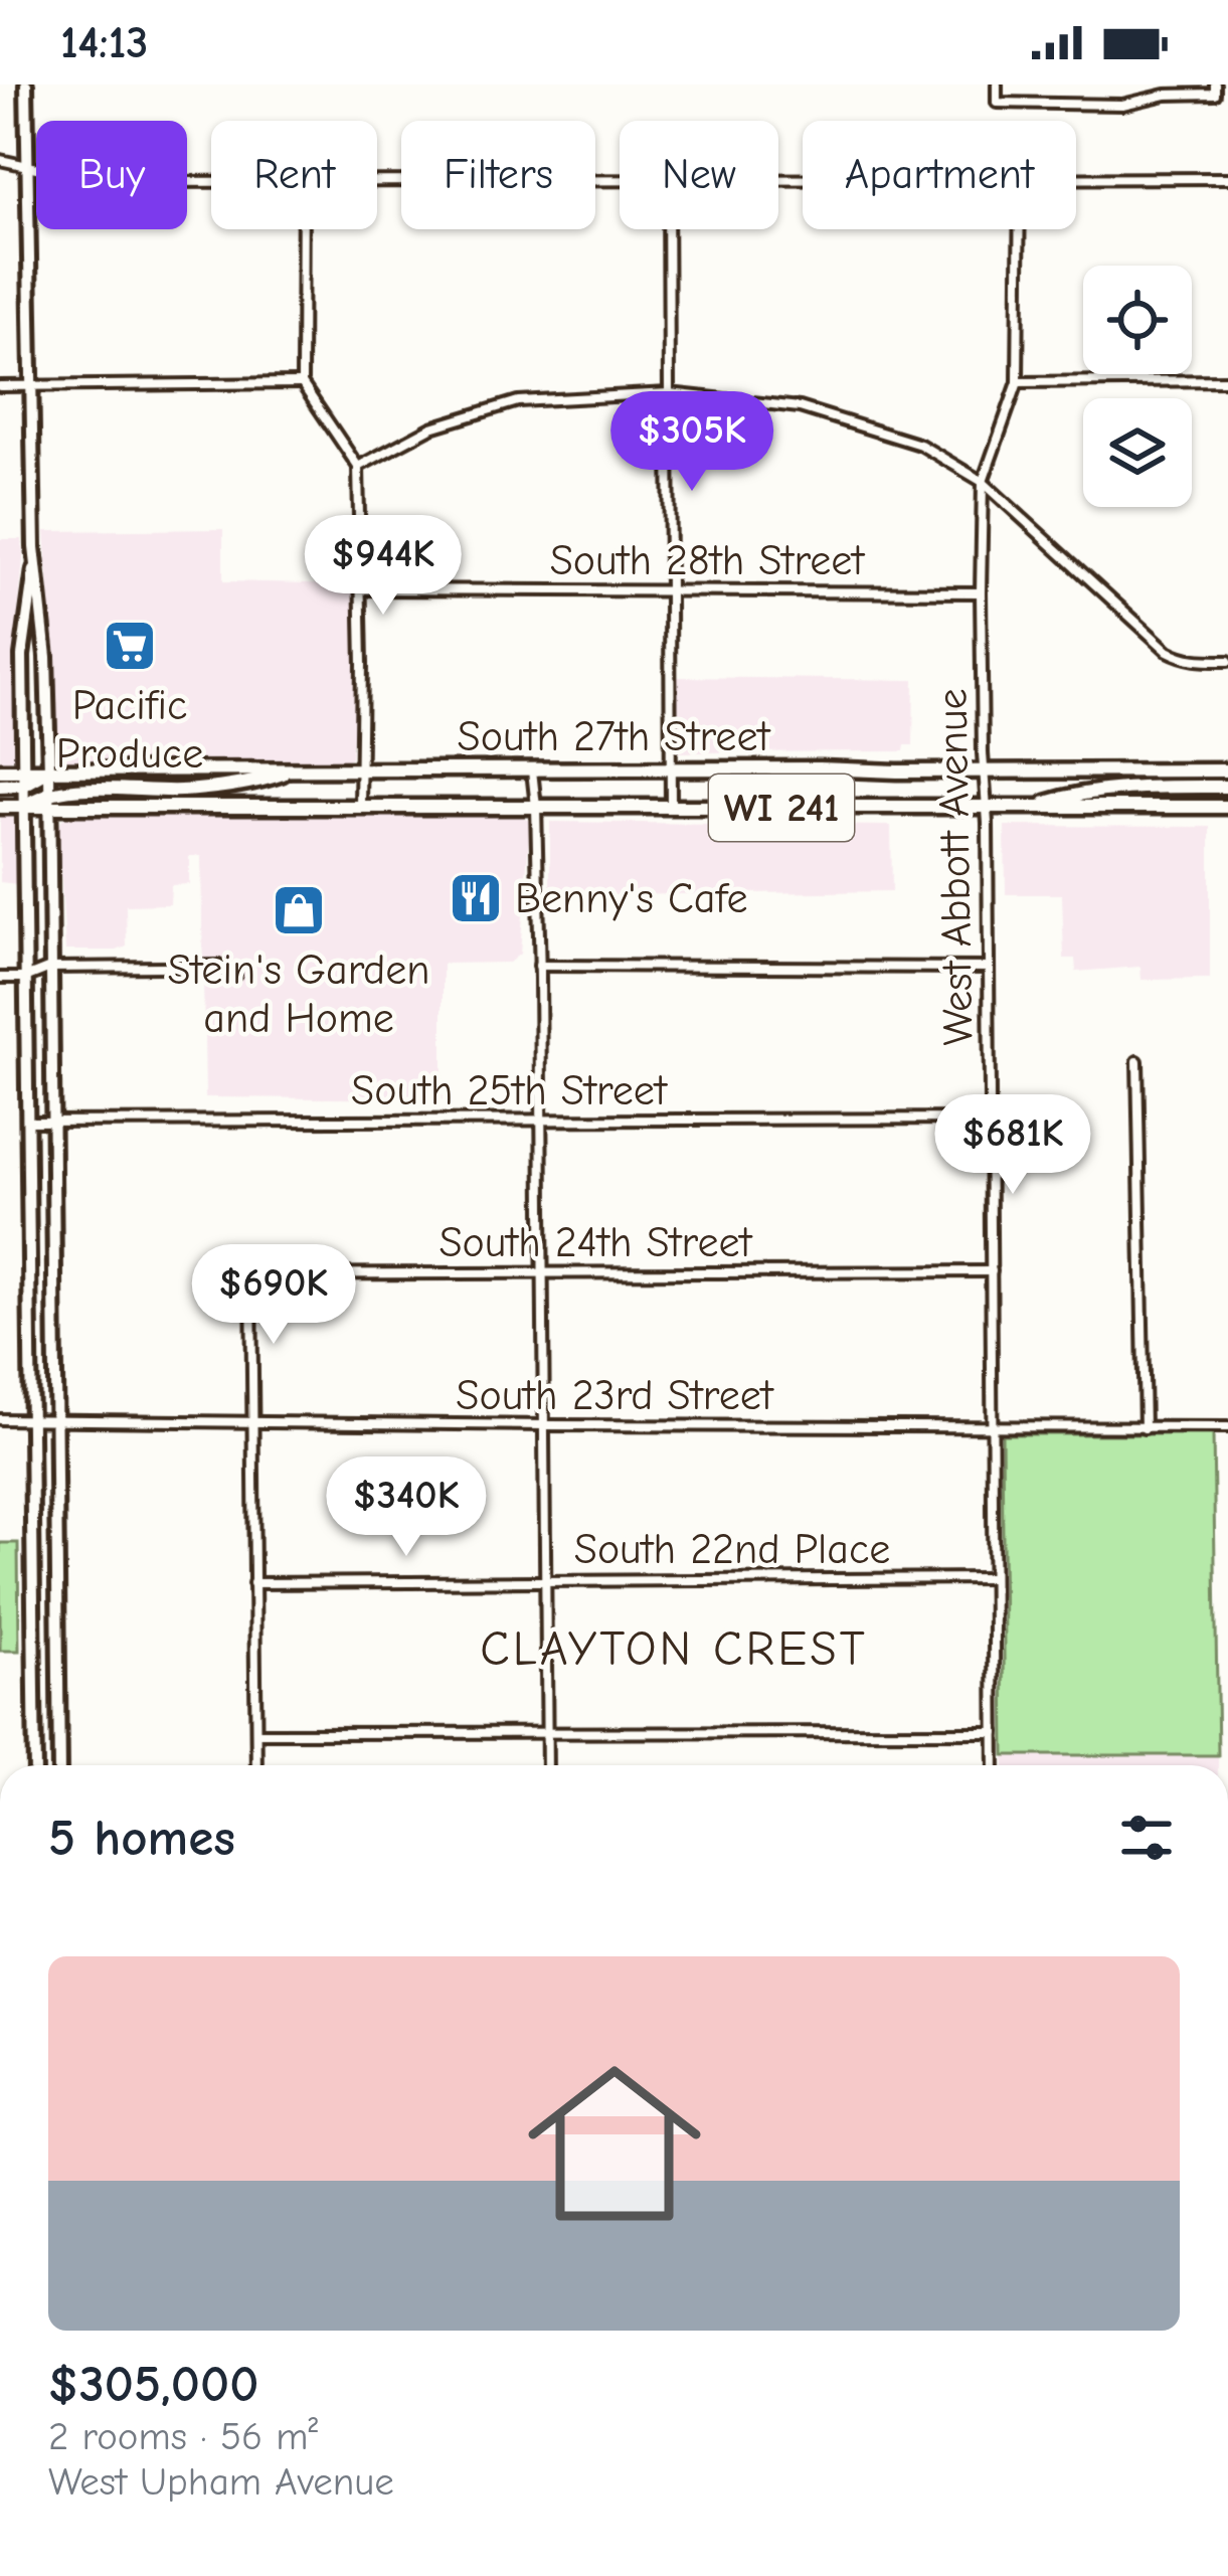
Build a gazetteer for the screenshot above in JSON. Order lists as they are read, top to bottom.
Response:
{
  "streets": {
    "main road": ["South 27th Street", "WI 241"],
    "street": [
      "South 28th Street",
      "West Abbott Avenue",
      "South 25th Street",
      "South 24th Street",
      "South 23rd Street",
      "South 22nd Place"
    ]
  },
  "crossings": [
    ["South 28th Street", "West Abbott Avenue"],
    ["South 27th Street", "West Abbott Avenue"],
    ["West Abbott Avenue", "South 25th Street"],
    ["West Abbott Avenue", "South 24th Street"],
    ["West Abbott Avenue", "South 23rd Street"],
    ["West Abbott Avenue", "South 22nd Place"]
  ],
  "districts": ["CLAYTON CREST"],
  "places": {
    "supermarket": ["Pacific Produce"],
    "restaurant": ["Benny's Cafe"],
    "shop": ["Stein's Garden and Home"]
  },
  "page": {
    "status": "14:13",
    "chip": [
      "Buy",
      "Rent",
      "Filters",
      "New",
      "Apartment"
    ],
    "price": [
      "$305K",
      "$944K",
      "$681K",
      "$690K",
      "$340K"
    ],
    "heading": "5 homes",
    "list": [
      {
        "name": "$305,000",
        "note": "2 rooms · 56 m² · West Upham Avenue"
      }
    ]
  }
}
